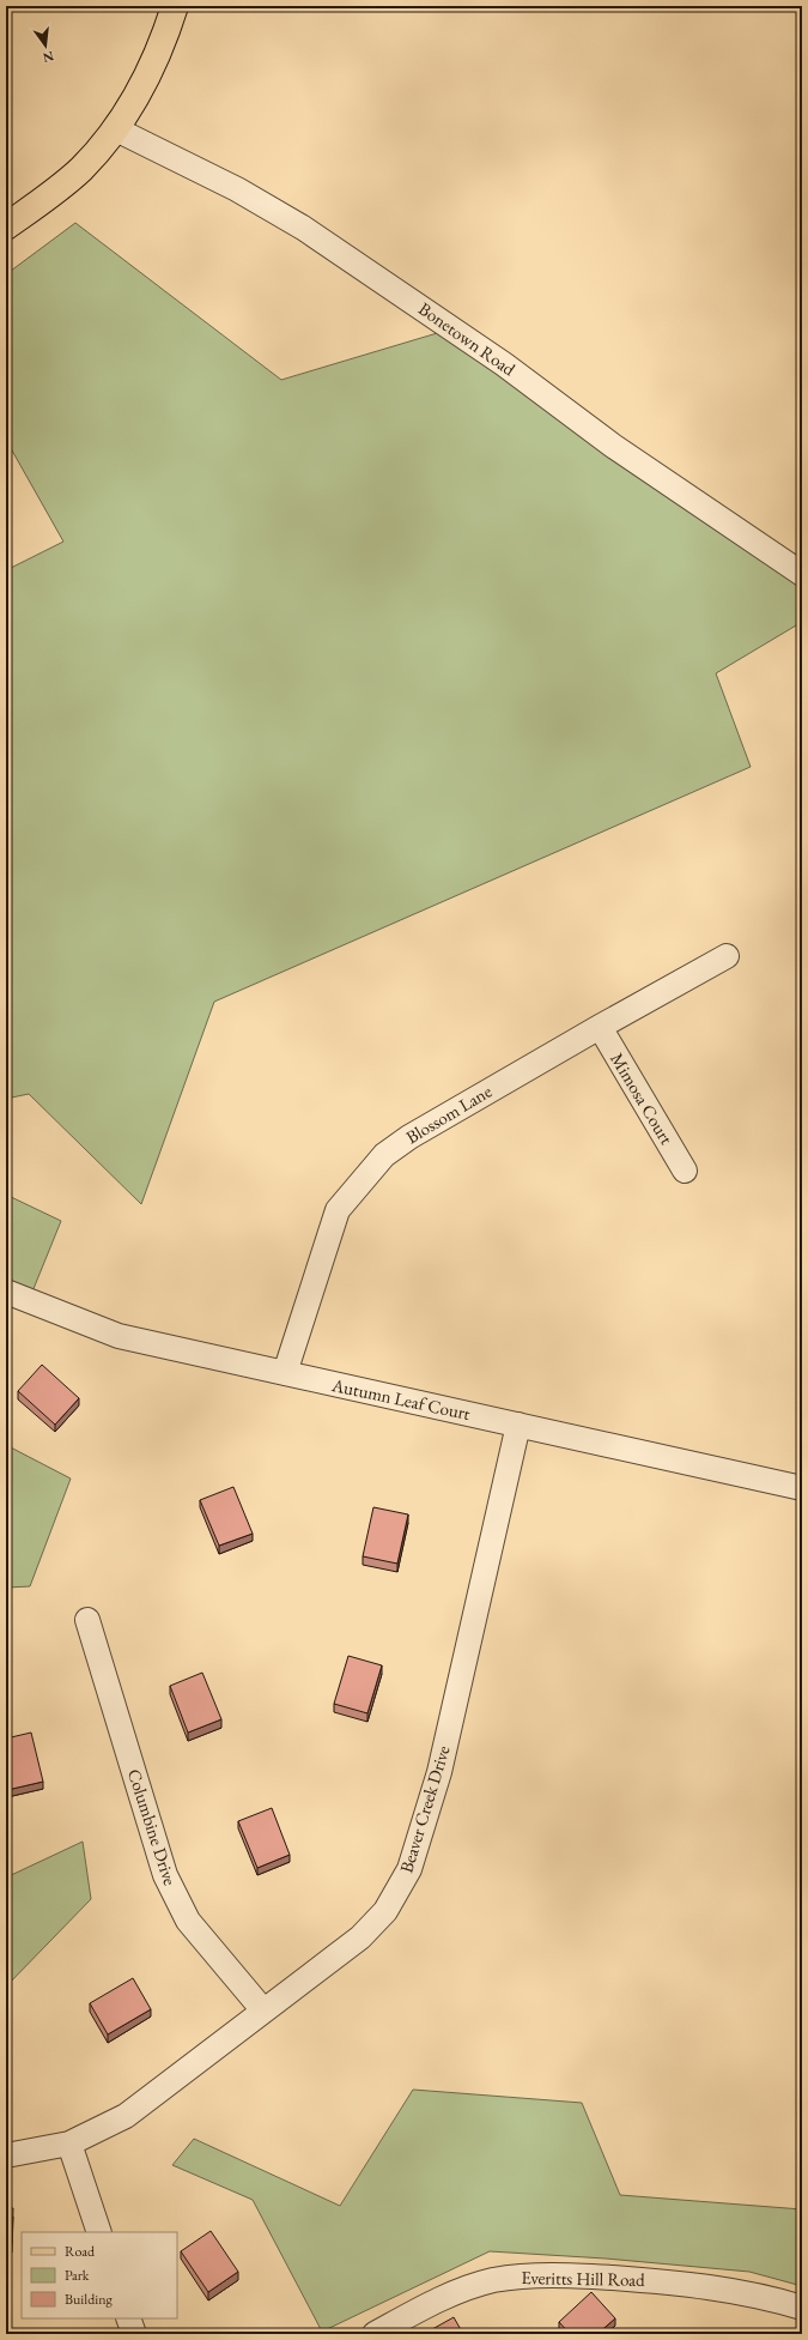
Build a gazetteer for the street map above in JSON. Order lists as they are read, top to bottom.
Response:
{
  "streets": {
    "street": [
      "Bonetown Road",
      "Mimosa Court",
      "Blossom Lane",
      "Autumn Leaf Court",
      "Beaver Creek Drive",
      "Columbine Drive",
      "Everitts Hill Road"
    ]
  },
  "crossings": [
    ["Mimosa Court", "Blossom Lane"],
    ["Blossom Lane", "Autumn Leaf Court"],
    ["Autumn Leaf Court", "Beaver Creek Drive"],
    ["Beaver Creek Drive", "Columbine Drive"]
  ],
  "legend": ["Road", "Park", "Building"],
  "north": "bottom"
}
